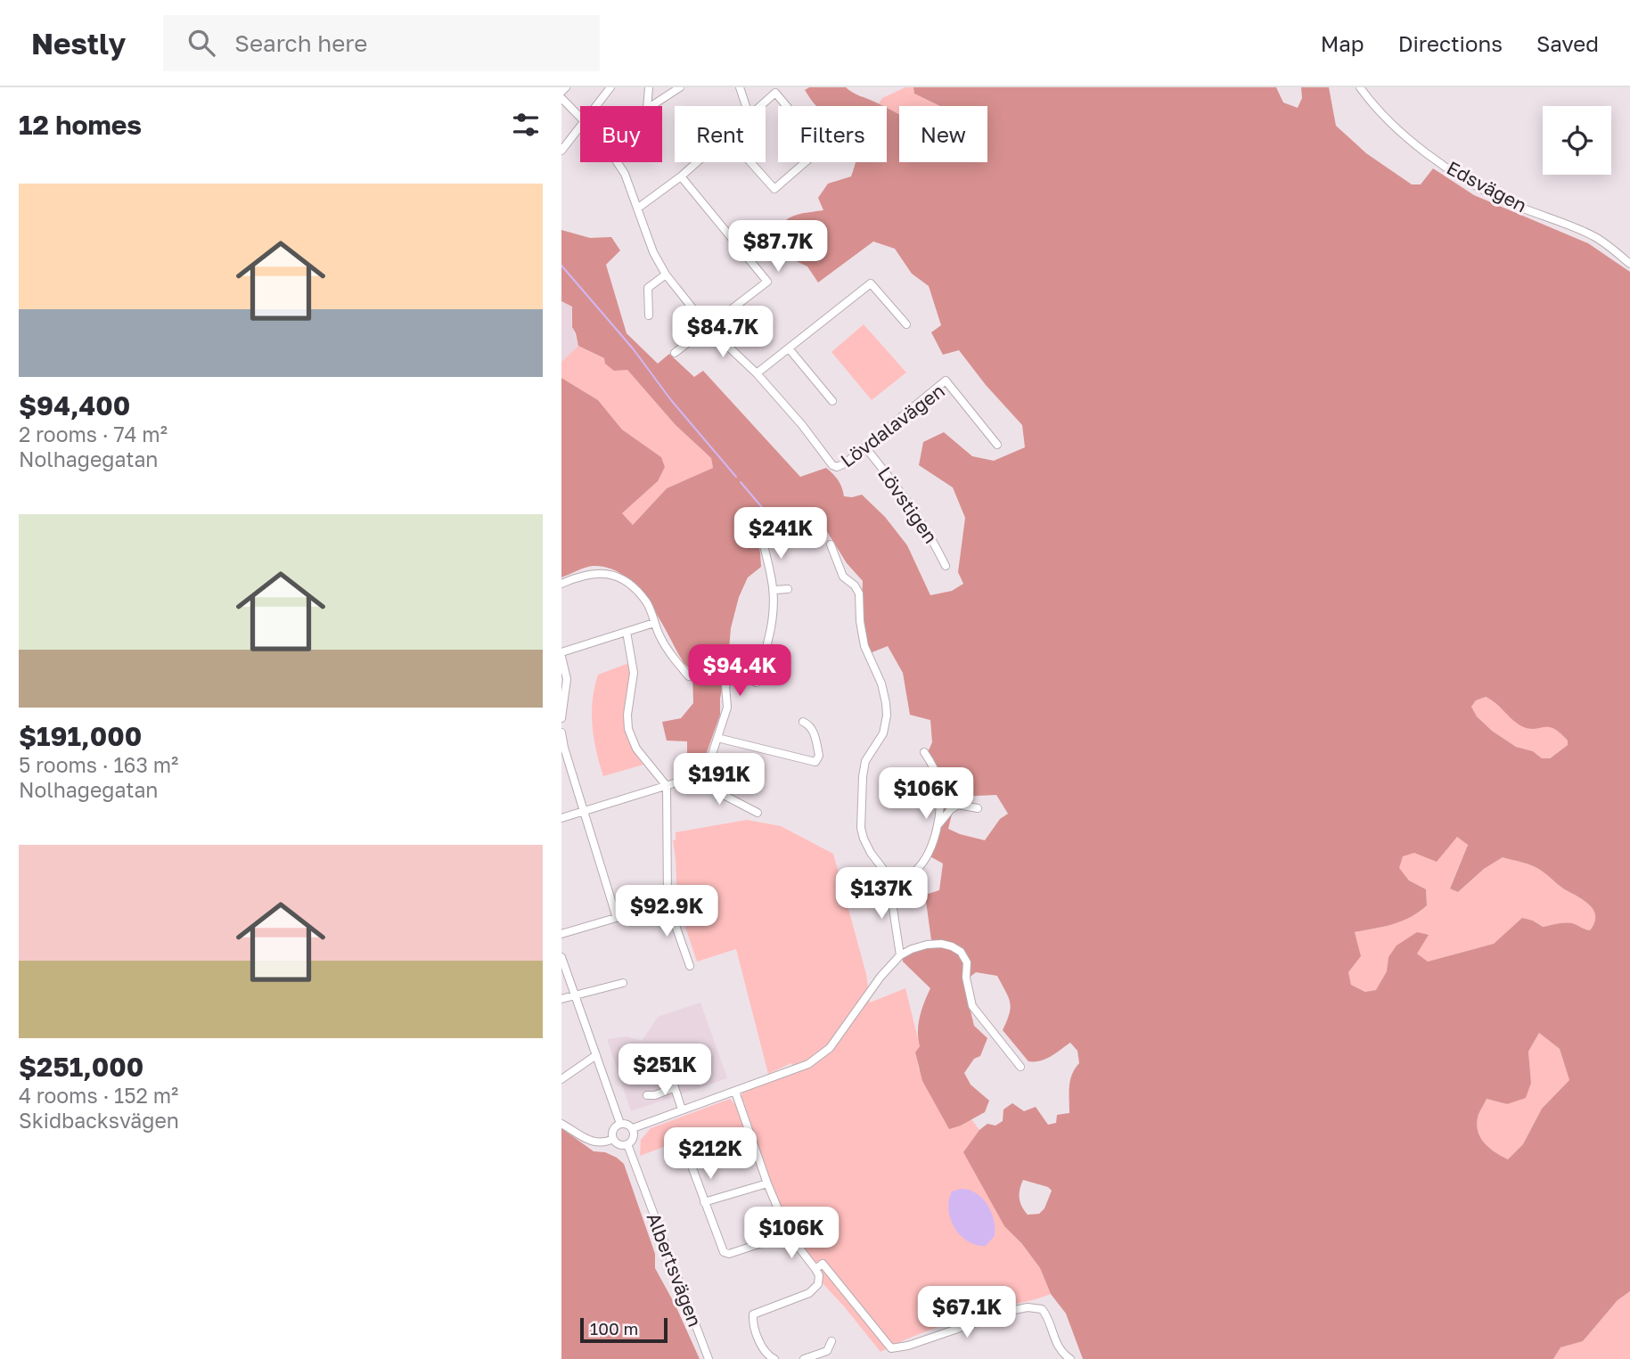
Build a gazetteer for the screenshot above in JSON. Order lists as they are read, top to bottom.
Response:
{
  "streets": {
    "street": [
      "Edsvägen",
      "Lövdalavägen",
      "Lövstigen",
      "Albertsvägen"
    ]
  },
  "crossings": [
    ["Lövdalavägen", "Lövstigen"]
  ],
  "scale_bar": "100 m",
  "page": {
    "header": "Nestly",
    "search": "Search here",
    "nav": ["Map", "Directions", "Saved"],
    "heading": "12 homes",
    "chip": [
      "Buy",
      "Rent",
      "Filters",
      "New"
    ],
    "list": [
      {
        "name": "$94,400",
        "note": "2 rooms · 74 m² · Nolhagegatan"
      },
      {
        "name": "$191,000",
        "note": "5 rooms · 163 m² · Nolhagegatan"
      },
      {
        "name": "$251,000",
        "note": "4 rooms · 152 m² · Skidbacksvägen"
      }
    ],
    "price": [
      "$87.7K",
      "$84.7K",
      "$241K",
      "$94.4K",
      "$191K",
      "$106K",
      "$137K",
      "$92.9K",
      "$251K",
      "$212K",
      "$106K",
      "$67.1K"
    ],
    "scale": "100 m"
  }
}
